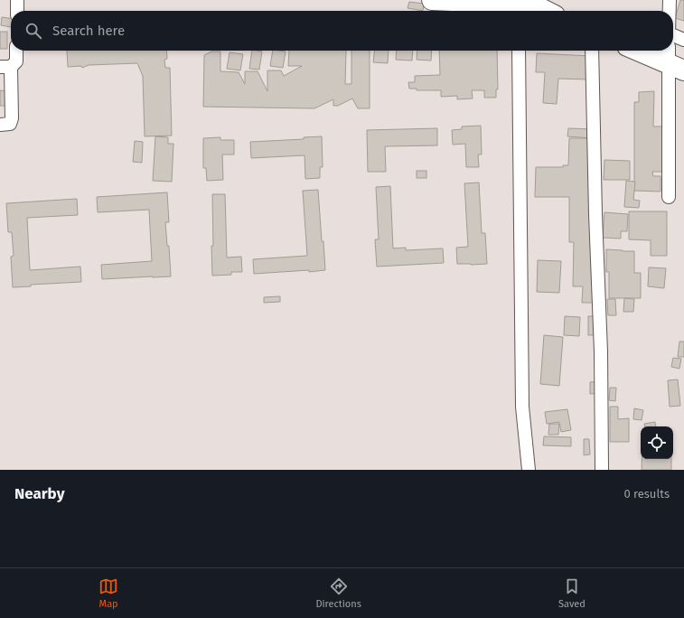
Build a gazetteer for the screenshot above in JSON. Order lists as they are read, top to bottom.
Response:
{
  "page": {
    "search": "Search here",
    "heading": ["Nearby", "0 results"],
    "nav": ["Map", "Directions", "Saved"]
  }
}
